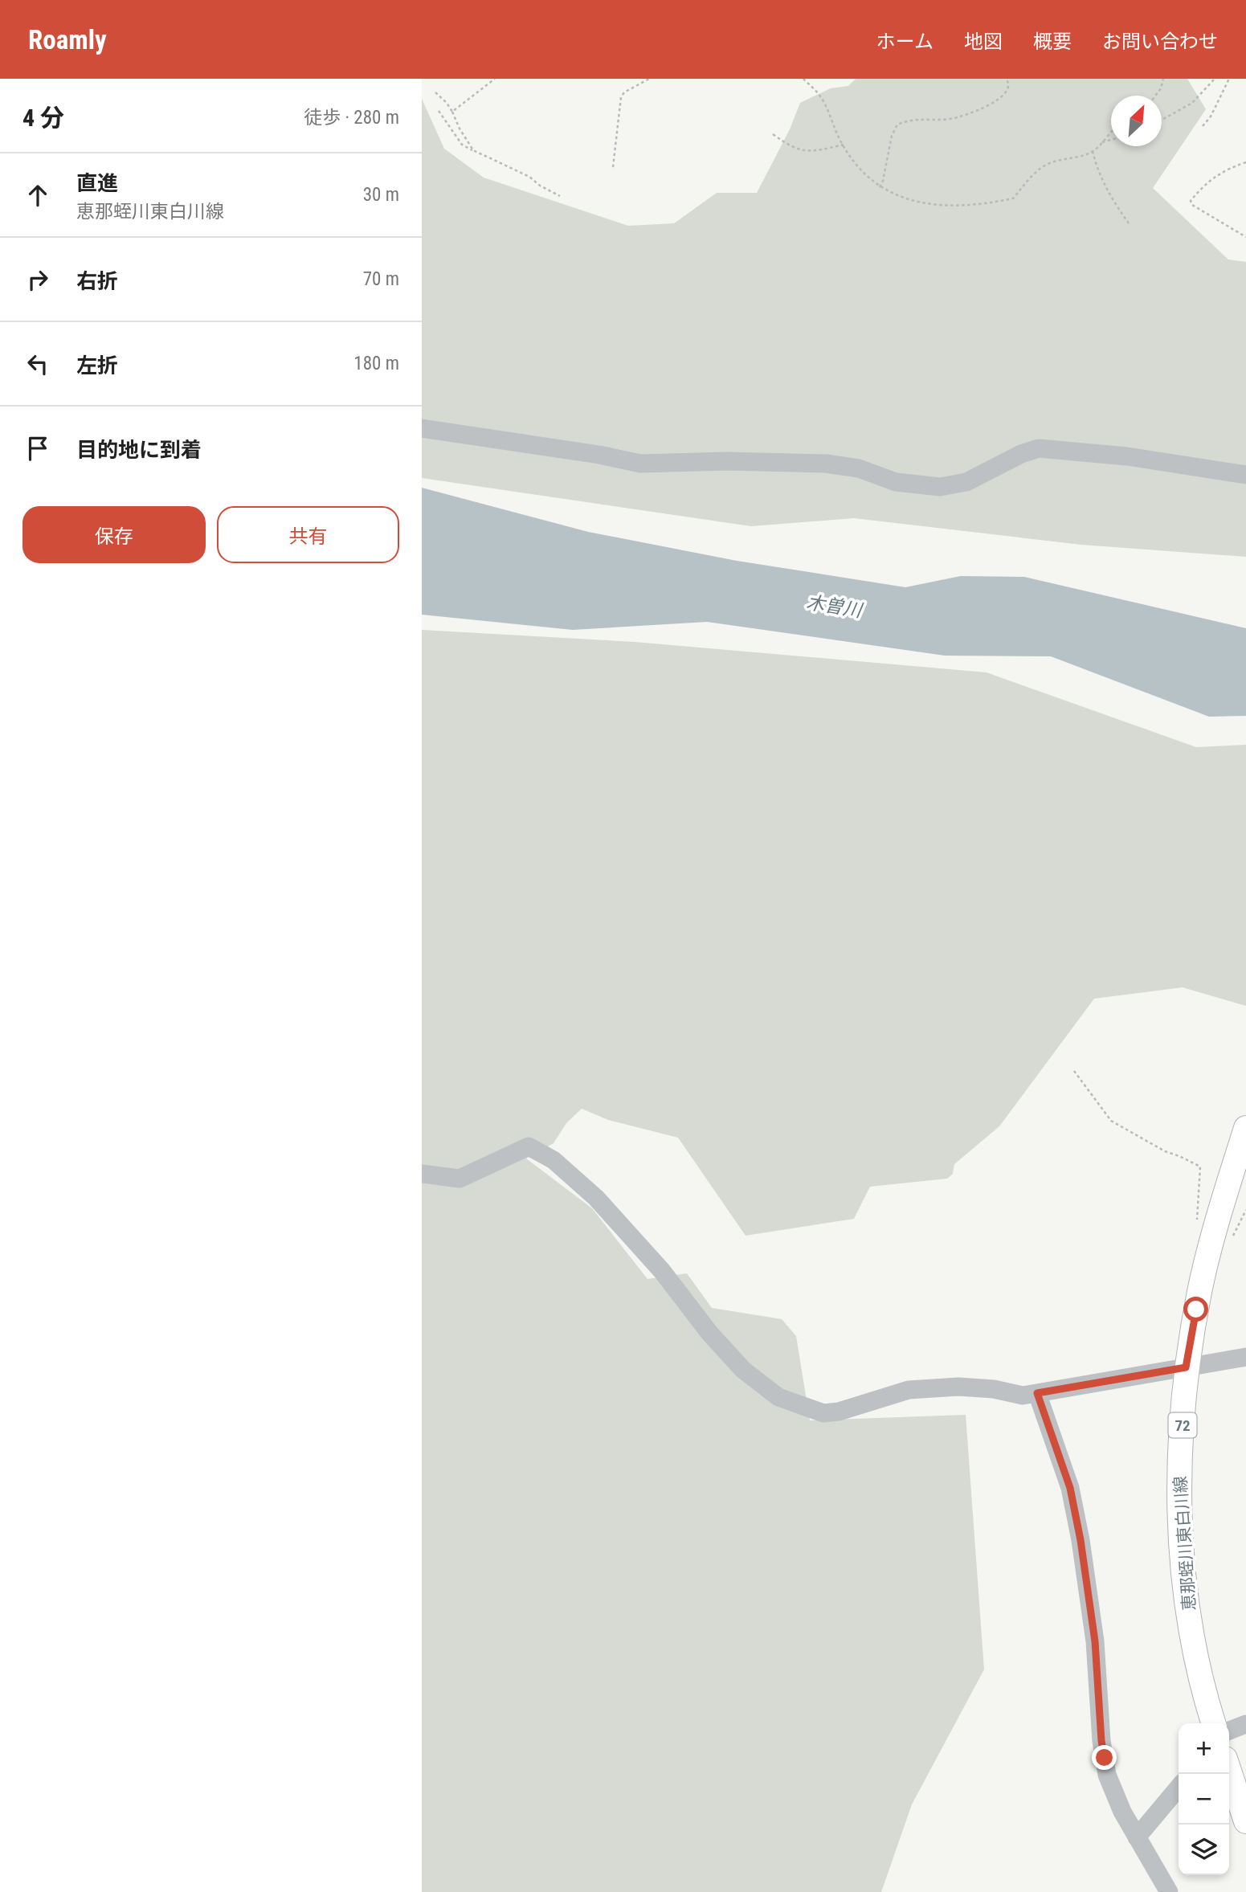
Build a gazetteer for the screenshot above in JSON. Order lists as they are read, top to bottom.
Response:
{
  "streets": {
    "main road": ["72", "恵那蛭川東白川線"]
  },
  "water": ["木曽川"],
  "north": "top right",
  "page": {
    "header": "Roamly",
    "nav": [
      "ホーム",
      "地図",
      "概要",
      "お問い合わせ"
    ],
    "heading": ["4 分", "徒歩 · 280 m"],
    "list": [
      ["直進", "恵那蛭川東白川線", "30 m"],
      ["右折", "70 m"],
      ["左折", "180 m"],
      "目的地に到着"
    ],
    "buttons": ["保存", "共有"],
    "map_buttons": ["+", "−"]
  }
}
